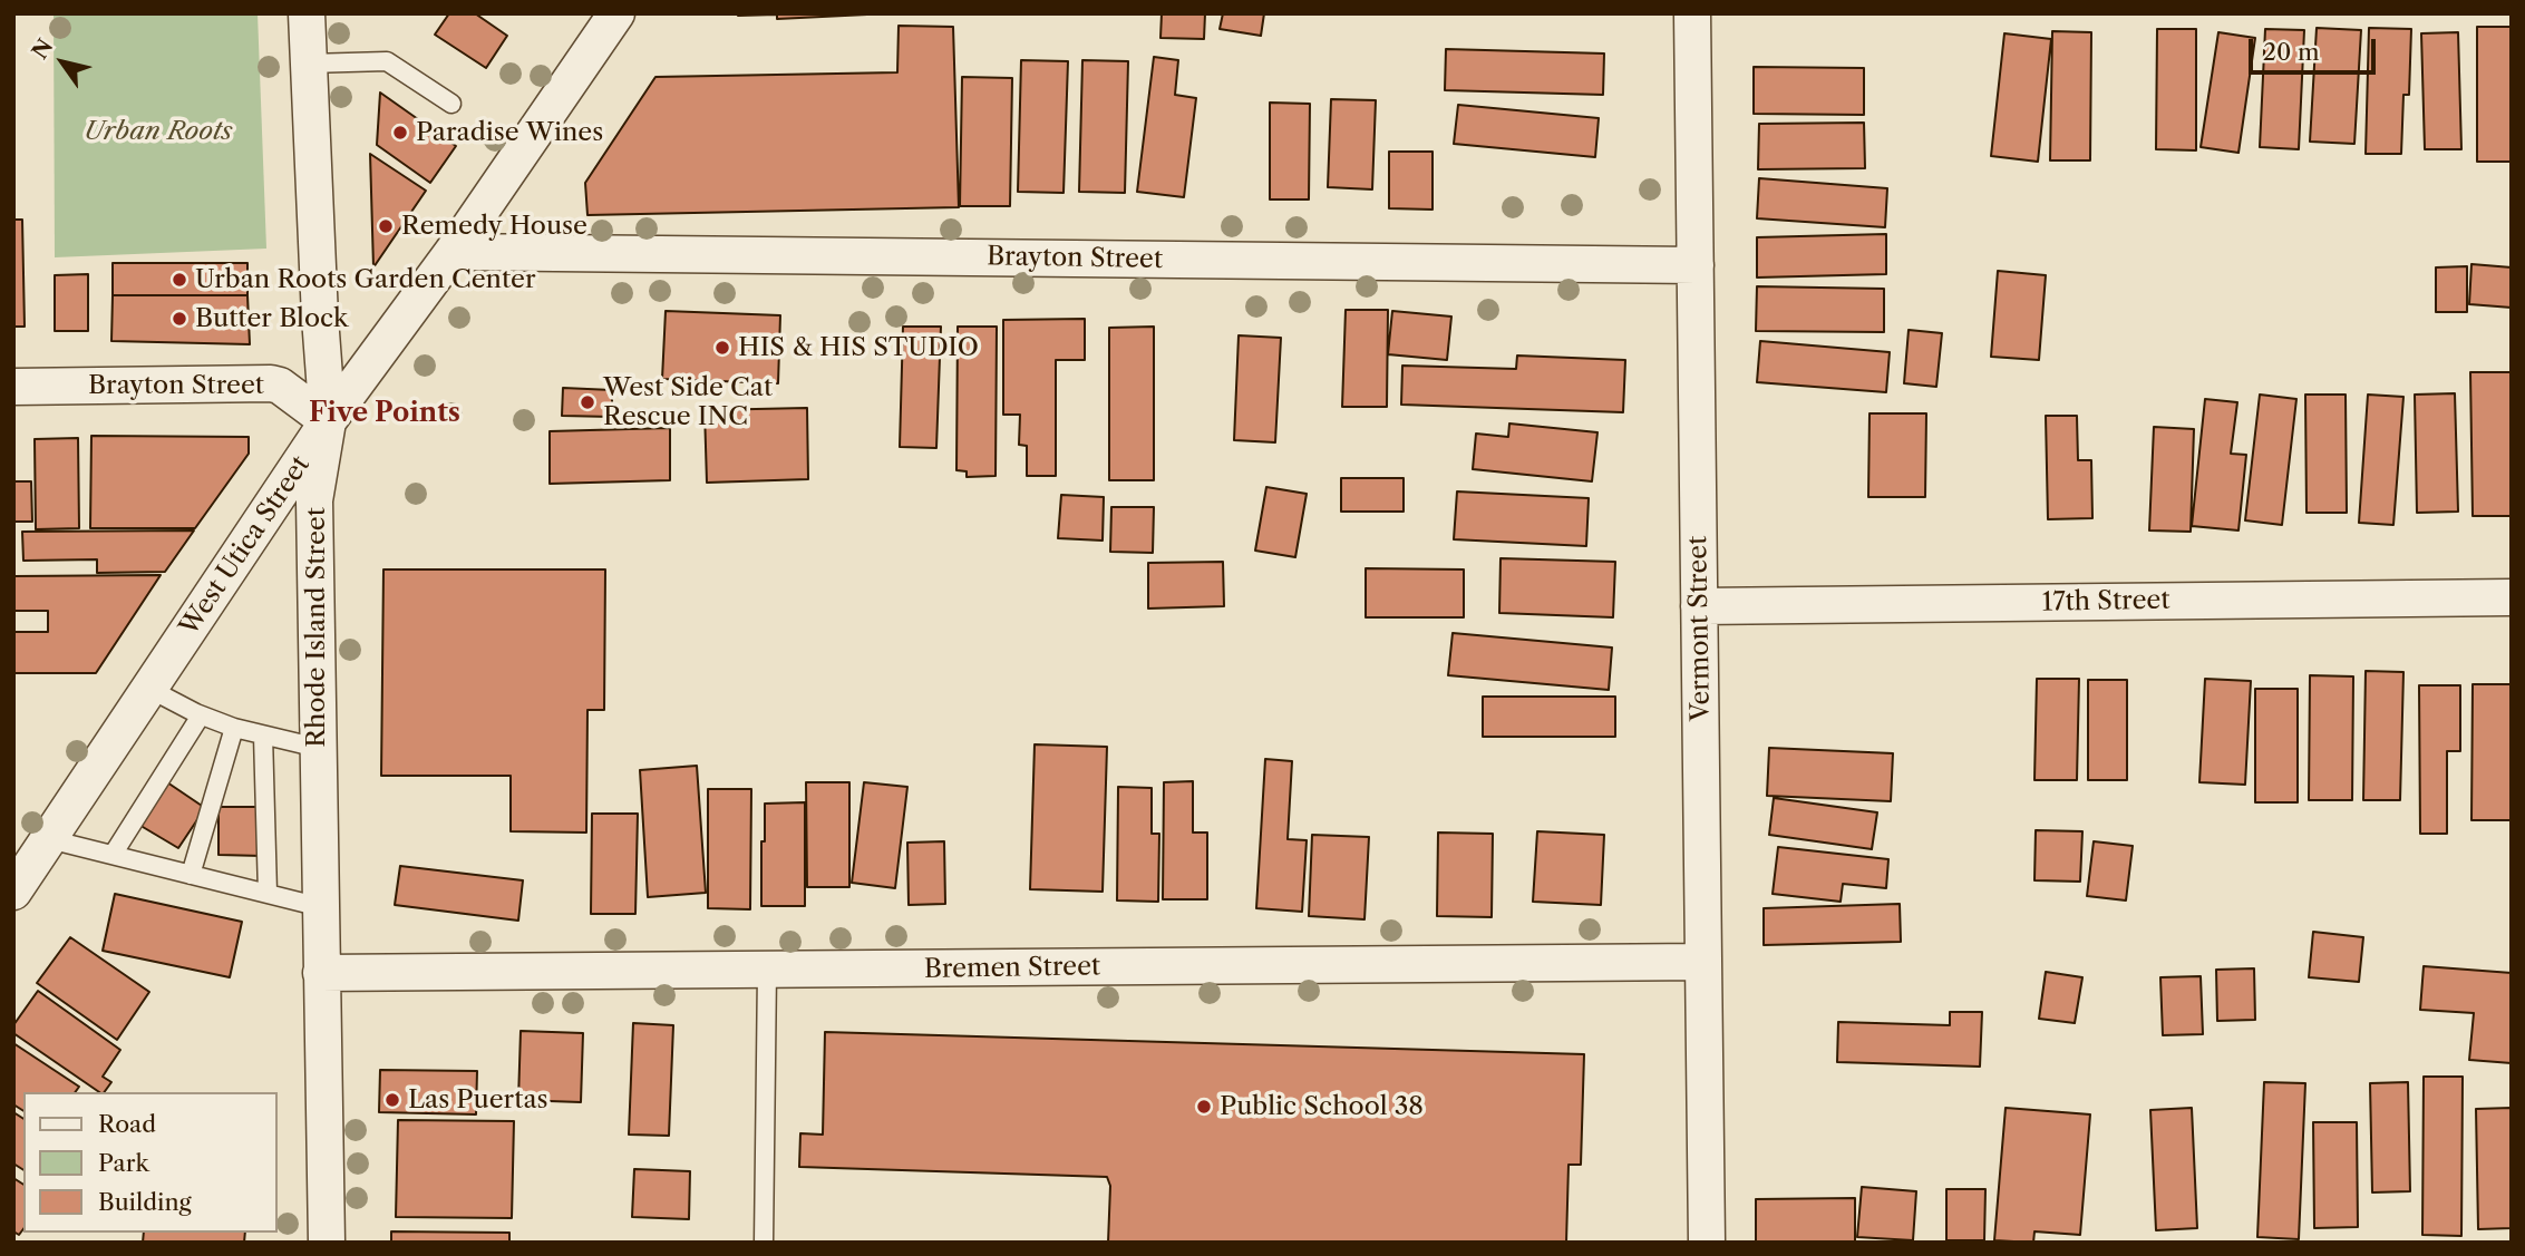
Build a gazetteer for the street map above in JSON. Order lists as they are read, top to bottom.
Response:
{
  "streets": {
    "street": [
      "Brayton Street",
      "West Utica Street",
      "17th Street",
      "Rhode Island Street",
      "Vermont Street",
      "Bremen Street"
    ]
  },
  "crossings": [
    ["Brayton Street", "West Utica Street"],
    ["Brayton Street", "Rhode Island Street"],
    ["Brayton Street", "Vermont Street"],
    ["West Utica Street", "Rhode Island Street"],
    ["17th Street", "Vermont Street"],
    ["Rhode Island Street", "Bremen Street"],
    ["Vermont Street", "Bremen Street"]
  ],
  "districts": ["Five Points"],
  "parks": ["Urban Roots"],
  "places": [
    "Paradise Wines",
    "Remedy House",
    "Urban Roots Garden Center",
    "Butter Block",
    "HIS & HIS STUDIO",
    "West Side Cat Rescue INC",
    "Las Puertas",
    "Public School 38"
  ],
  "legend": ["Road", "Park", "Building"],
  "scale_bar": "20 m",
  "north": "top left"
}
